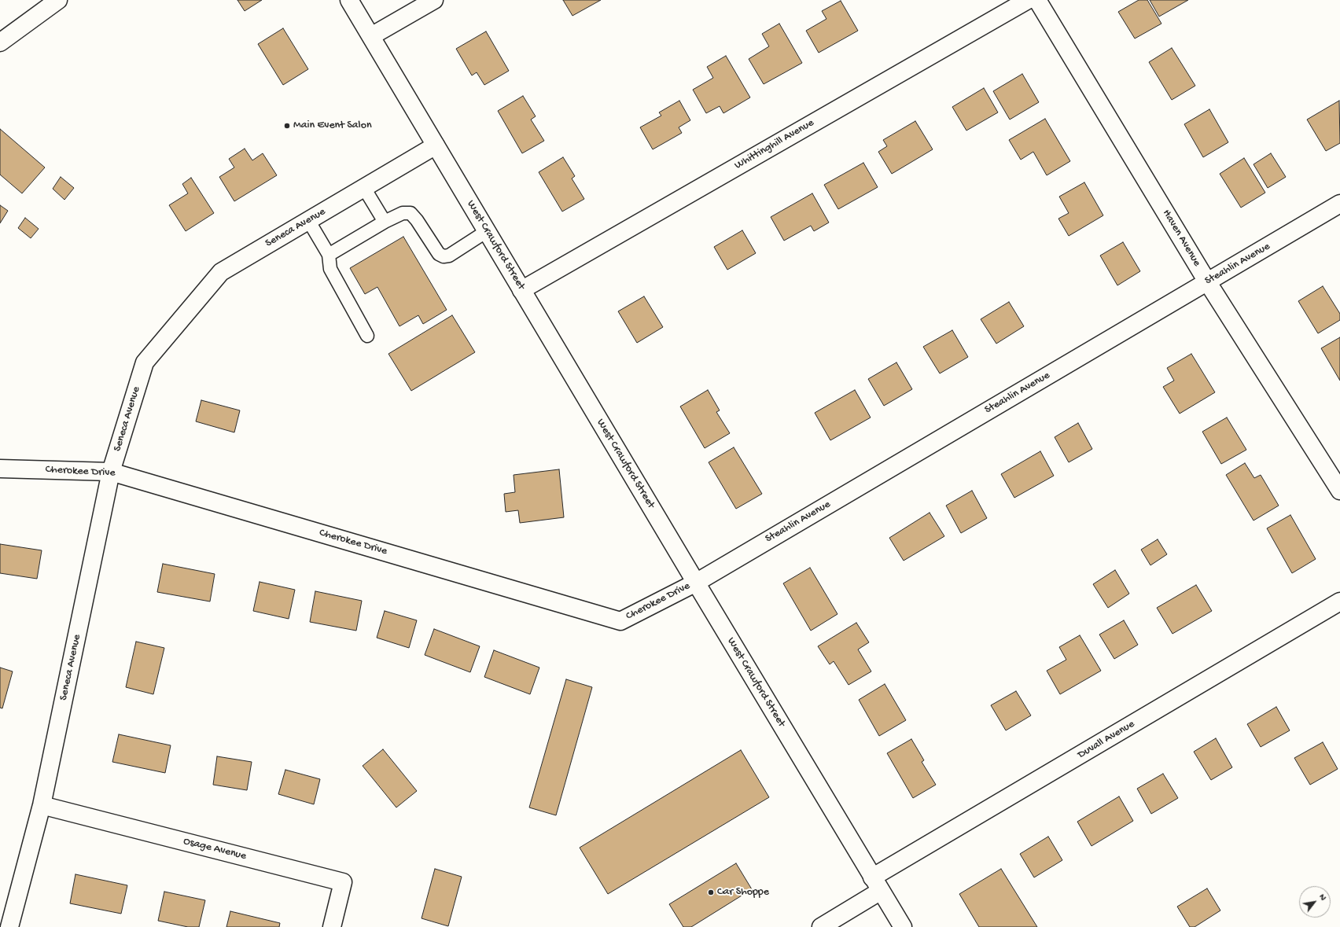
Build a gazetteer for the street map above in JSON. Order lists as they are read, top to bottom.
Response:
{
  "streets": {
    "street": [
      "Whittinghill Avenue",
      "Seneca Avenue",
      "Haven Avenue",
      "West Crawford Street",
      "Steahlin Avenue",
      "Cherokee Drive",
      "Duvall Avenue",
      "Osage Avenue"
    ]
  },
  "crossings": [
    ["Whittinghill Avenue", "West Crawford Street"],
    ["Seneca Avenue", "West Crawford Street"],
    ["Seneca Avenue", "Cherokee Drive"],
    ["Seneca Avenue", "Osage Avenue"],
    ["Haven Avenue", "Steahlin Avenue"],
    ["West Crawford Street", "Steahlin Avenue"],
    ["West Crawford Street", "Cherokee Drive"],
    ["West Crawford Street", "Duvall Avenue"],
    ["Steahlin Avenue", "Cherokee Drive"]
  ],
  "places": ["Main Event Salon", "Car Shoppe"],
  "north": "top right"
}
